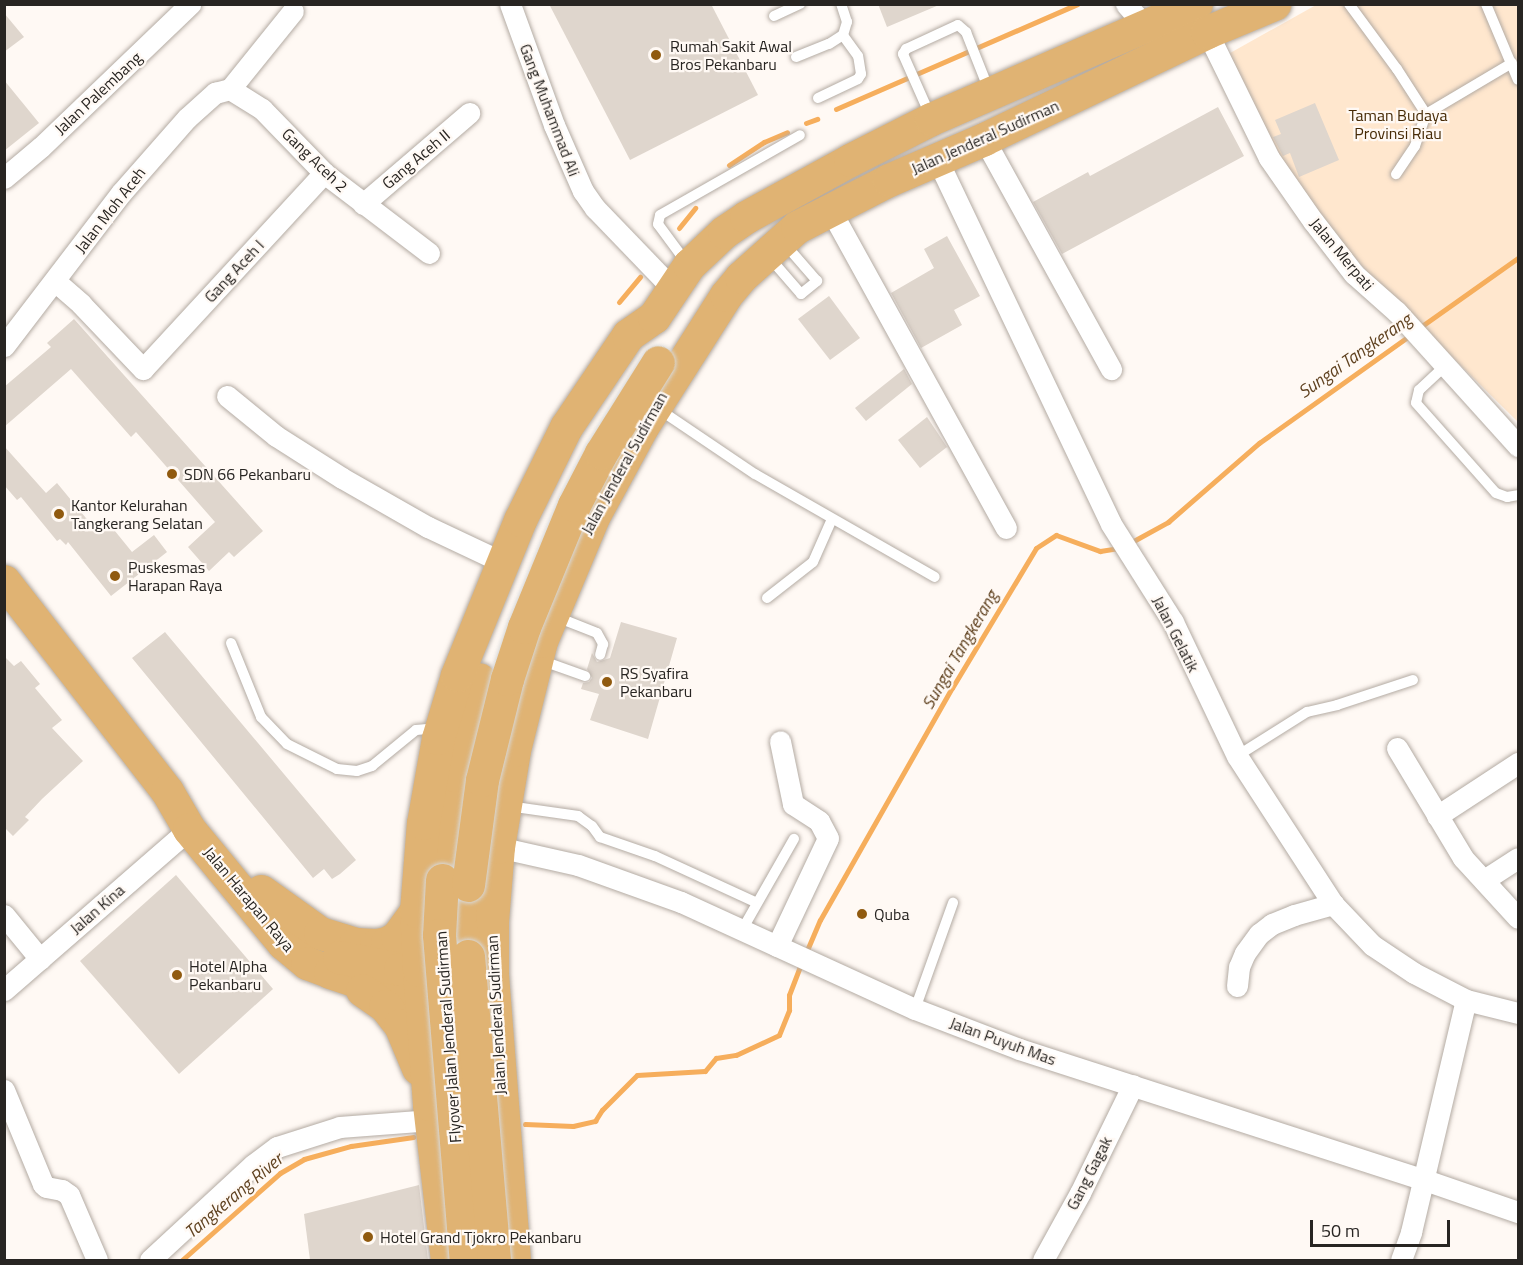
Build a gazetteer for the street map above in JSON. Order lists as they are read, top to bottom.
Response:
{
  "streets": {
    "main road": ["Jalan Jenderal Sudirman", "Jalan Harapan Raya", "Flyover Jalan Jenderal Sudirman"],
    "street": [
      "Jalan Palembang",
      "Gang Muhammad Ali",
      "Gang Aceh II",
      "Gang Aceh 2",
      "Jalan Moh Aceh",
      "Jalan Merpati",
      "Gang Aceh I",
      "Jalan Gelatik",
      "Jalan Kina",
      "Jalan Puyuh Mas",
      "Gang Gagak"
    ]
  },
  "crossings": [
    ["Gang Muhammad Ali", "Jalan Jenderal Sudirman"],
    ["Jalan Jenderal Sudirman", "Jalan Merpati"],
    ["Jalan Jenderal Sudirman", "Jalan Gelatik"],
    ["Jalan Jenderal Sudirman", "Jalan Harapan Raya"],
    ["Jalan Jenderal Sudirman", "Jalan Puyuh Mas"],
    ["Gang Aceh II", "Gang Aceh 2"],
    ["Gang Aceh 2", "Jalan Moh Aceh"],
    ["Gang Aceh 2", "Gang Aceh I"],
    ["Jalan Moh Aceh", "Gang Aceh I"],
    ["Jalan Harapan Raya", "Jalan Kina"],
    ["Jalan Puyuh Mas", "Gang Gagak"]
  ],
  "water": ["Sungai Tangkerang", "Tangkerang River"],
  "parks": ["Taman Budaya Provinsi Riau"],
  "places": [
    "Rumah Sakit Awal Bros Pekanbaru",
    "SDN 66 Pekanbaru",
    "Kantor Kelurahan Tangkerang Selatan",
    "Puskesmas Harapan Raya",
    "RS Syafira Pekanbaru",
    "Quba",
    "Hotel Alpha Pekanbaru",
    "Hotel Grand Tjokro Pekanbaru"
  ],
  "scale_bar": "50 m"
}
